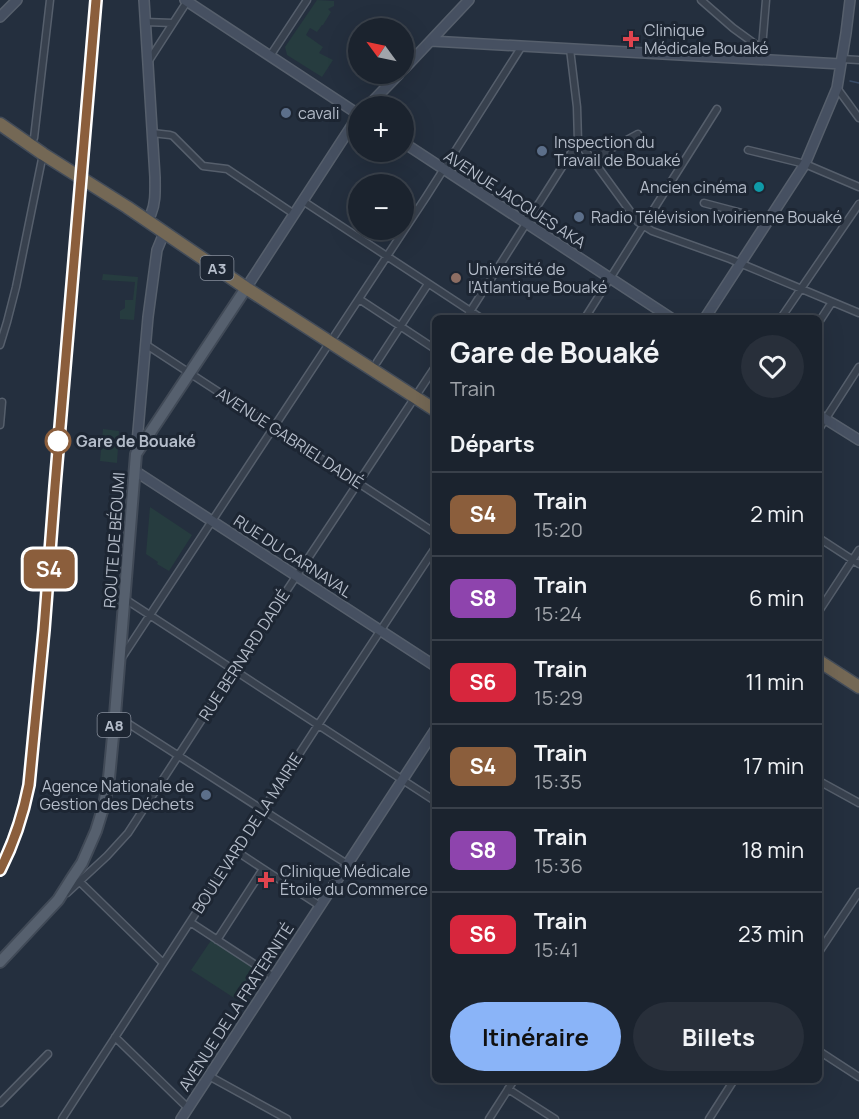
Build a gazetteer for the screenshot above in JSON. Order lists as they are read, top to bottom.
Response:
{
  "streets": {
    "highway": ["A3"],
    "main road": ["ROUTE DE BÉOUMI", "A8"],
    "street": [
      "AVENUE JACQUES AKA",
      "AVENUE GABRIEL DADIÉ",
      "RUE DU CARNAVAL",
      "RUE BERNARD DADIÉ",
      "BOULEVARD DE LA MAIRIE",
      "AVENUE DE LA FRATERNITÉ"
    ]
  },
  "crossings": [
    ["A3", "ROUTE DE BÉOUMI"],
    ["A3", "RUE BERNARD DADIÉ"],
    ["AVENUE GABRIEL DADIÉ", "ROUTE DE BÉOUMI"],
    ["AVENUE GABRIEL DADIÉ", "RUE BERNARD DADIÉ"],
    ["ROUTE DE BÉOUMI", "RUE DU CARNAVAL"],
    ["ROUTE DE BÉOUMI", "RUE BERNARD DADIÉ"],
    ["RUE DU CARNAVAL", "RUE BERNARD DADIÉ"],
    ["RUE DU CARNAVAL", "BOULEVARD DE LA MAIRIE"]
  ],
  "places": {
    "health": ["Clinique Médicale Bouaké", "Clinique Médicale Étoile du Commerce"],
    "other": [
      "cavali",
      "Inspection du Travail de Bouaké",
      "Ancien cinéma",
      "Radio Télévision Ivoirienne Bouaké",
      "Université de l'Atlantique Bouaké",
      "Gare de Bouaké",
      "Agence Nationale de Gestion des Déchets"
    ]
  },
  "north": "top left",
  "page": {
    "on_map": "S4",
    "map_buttons": ["+", "−"],
    "heading": [
      ["Gare de Bouaké", "Train"],
      "Départs"
    ],
    "list": [
      {
        "mark": "S4",
        "name": "Train",
        "note": "15:20",
        "value": "2 min"
      },
      {
        "mark": "S8",
        "name": "Train",
        "note": "15:24",
        "value": "6 min"
      },
      {
        "mark": "S6",
        "name": "Train",
        "note": "15:29",
        "value": "11 min"
      },
      {
        "mark": "S4",
        "name": "Train",
        "note": "15:35",
        "value": "17 min"
      },
      {
        "mark": "S8",
        "name": "Train",
        "note": "15:36",
        "value": "18 min"
      },
      {
        "mark": "S6",
        "name": "Train",
        "note": "15:41",
        "value": "23 min"
      }
    ],
    "buttons": ["Itinéraire", "Billets"]
  }
}
